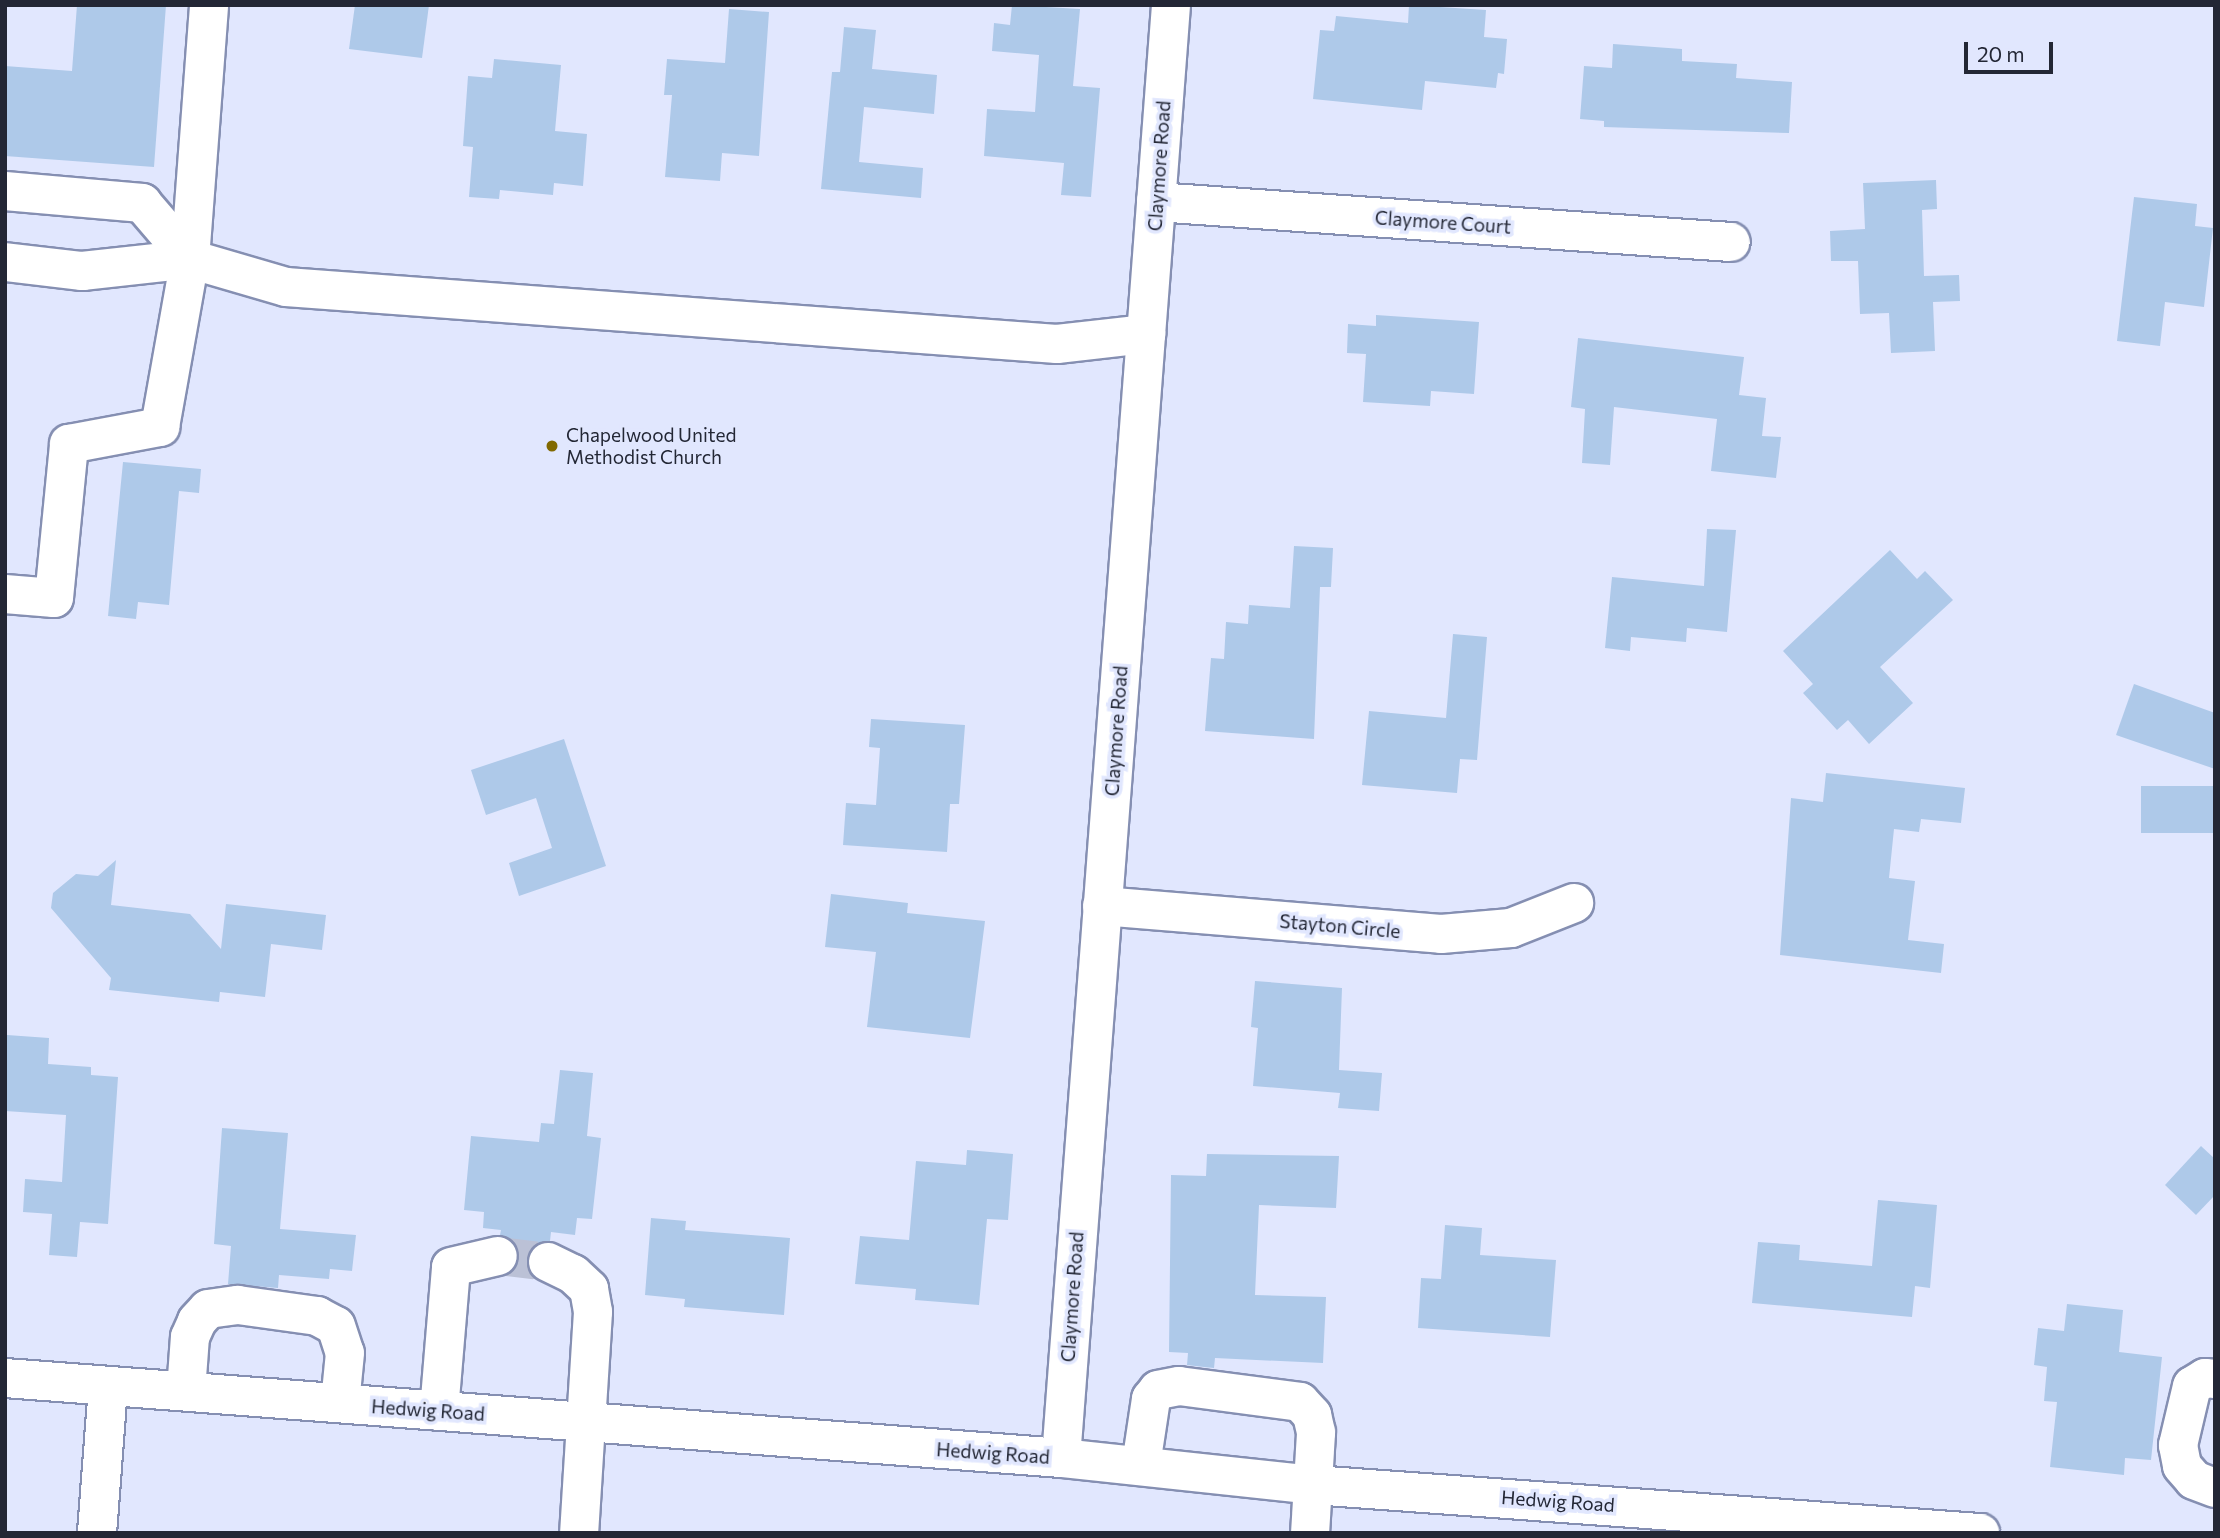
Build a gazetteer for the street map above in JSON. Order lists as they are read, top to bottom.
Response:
{
  "streets": {
    "street": [
      "Claymore Road",
      "Claymore Court",
      "Stayton Circle",
      "Hedwig Road"
    ]
  },
  "crossings": [
    ["Claymore Road", "Claymore Court"],
    ["Claymore Road", "Stayton Circle"],
    ["Claymore Road", "Hedwig Road"]
  ],
  "places": ["Chapelwood United Methodist Church"],
  "scale_bar": "20 m"
}
